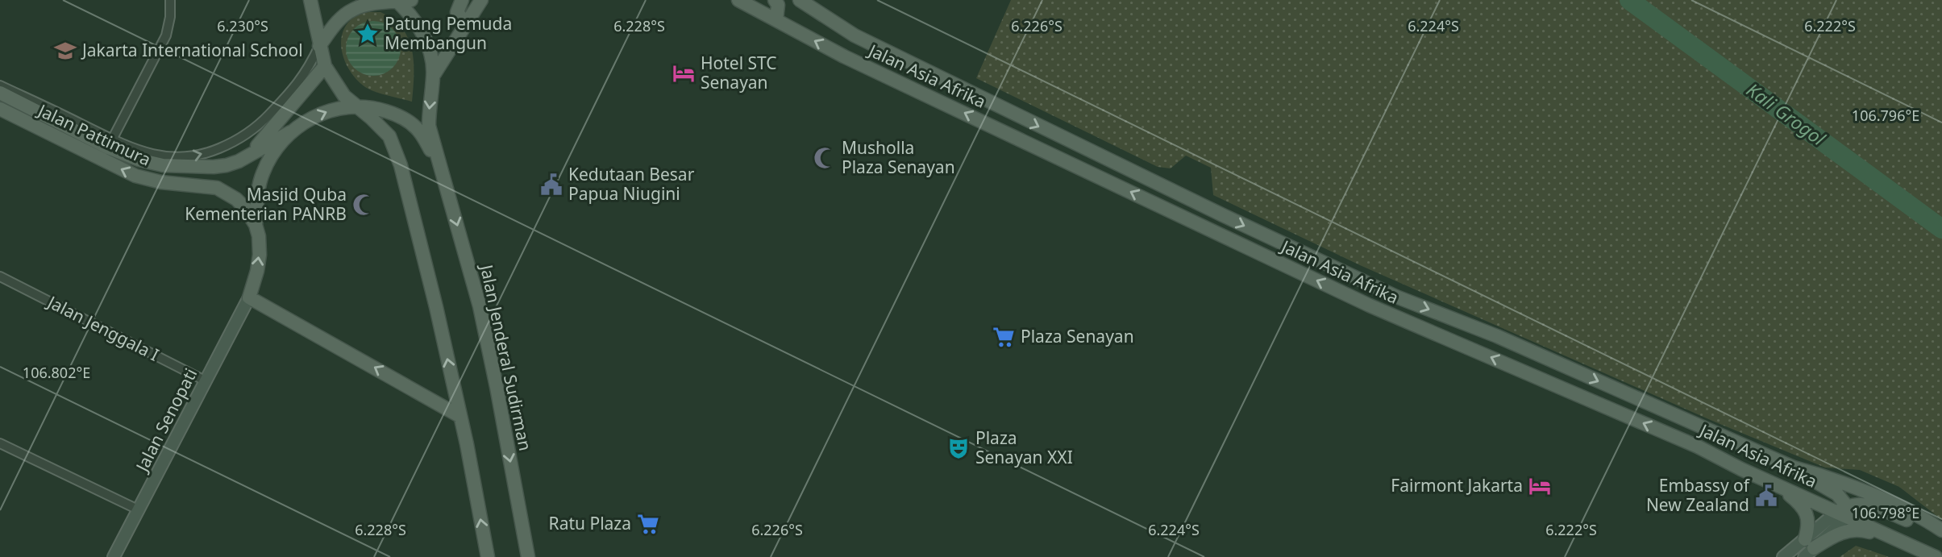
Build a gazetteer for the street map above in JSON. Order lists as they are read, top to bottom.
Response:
{
  "streets": {
    "main road": [
      "Jalan Asia Afrika",
      "Jalan Pattimura",
      "Jalan Jenderal Sudirman",
      "Jalan Senopati"
    ],
    "street": ["Jalan Jenggala I"]
  },
  "crossings": [
    ["Jalan Jenggala I", "Jalan Senopati"]
  ],
  "water": ["Kali Grogol"],
  "places": {
    "place": ["Patung Pemuda Membangun"],
    "school or university": ["Jakarta International School"],
    "hotel": ["Hotel STC Senayan", "Fairmont Jakarta"],
    "mosque": ["Musholla Plaza Senayan", "Masjid Quba Kementerian PANRB"],
    "public building": ["Kedutaan Besar Papua Niugini", "Embassy of New Zealand"],
    "supermarket": ["Plaza Senayan", "Ratu Plaza"],
    "theatre": ["Plaza Senayan XXI"]
  },
  "coordinates": [
    "6.230°S",
    "6.228°S",
    "6.226°S",
    "6.224°S",
    "6.222°S",
    "106.796°E",
    "106.802°E",
    "106.798°E"
  ]
}
